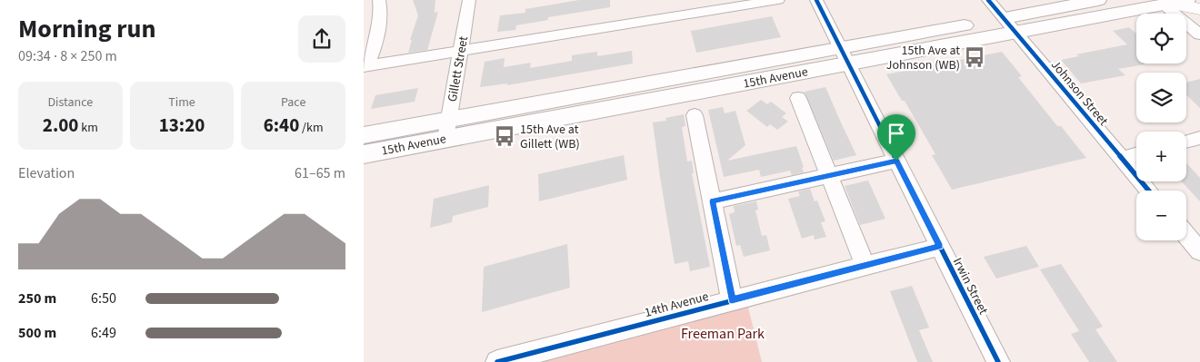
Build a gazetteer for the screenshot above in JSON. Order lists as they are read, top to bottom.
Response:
{
  "streets": {
    "main road": ["15th Avenue"],
    "street": [
      "Gillett Street",
      "Johnson Street",
      "Irwin Street",
      "14th Avenue"
    ]
  },
  "crossings": [
    ["Gillett Street", "15th Avenue"],
    ["15th Avenue", "Johnson Street"],
    ["15th Avenue", "Irwin Street"],
    ["Irwin Street", "14th Avenue"]
  ],
  "parks": ["Freeman Park"],
  "places": {
    "bus stop": ["15th Ave at Johnson (WB)", "15th Ave at Gillett (WB)"]
  },
  "page": {
    "heading": ["Morning run", "09:34 · 8 × 250 m"],
    "map_buttons": ["+", "−"],
    "stats": [
      ["Distance", "2.00 km"],
      ["Time", "13:20"],
      ["Pace", "6:40 /km"]
    ],
    "chart": ["Elevation", "61–65 m"],
    "list": [
      {
        "name": "250 m",
        "note": "6:50"
      },
      {
        "name": "500 m",
        "note": "6:49"
      }
    ]
  }
}
